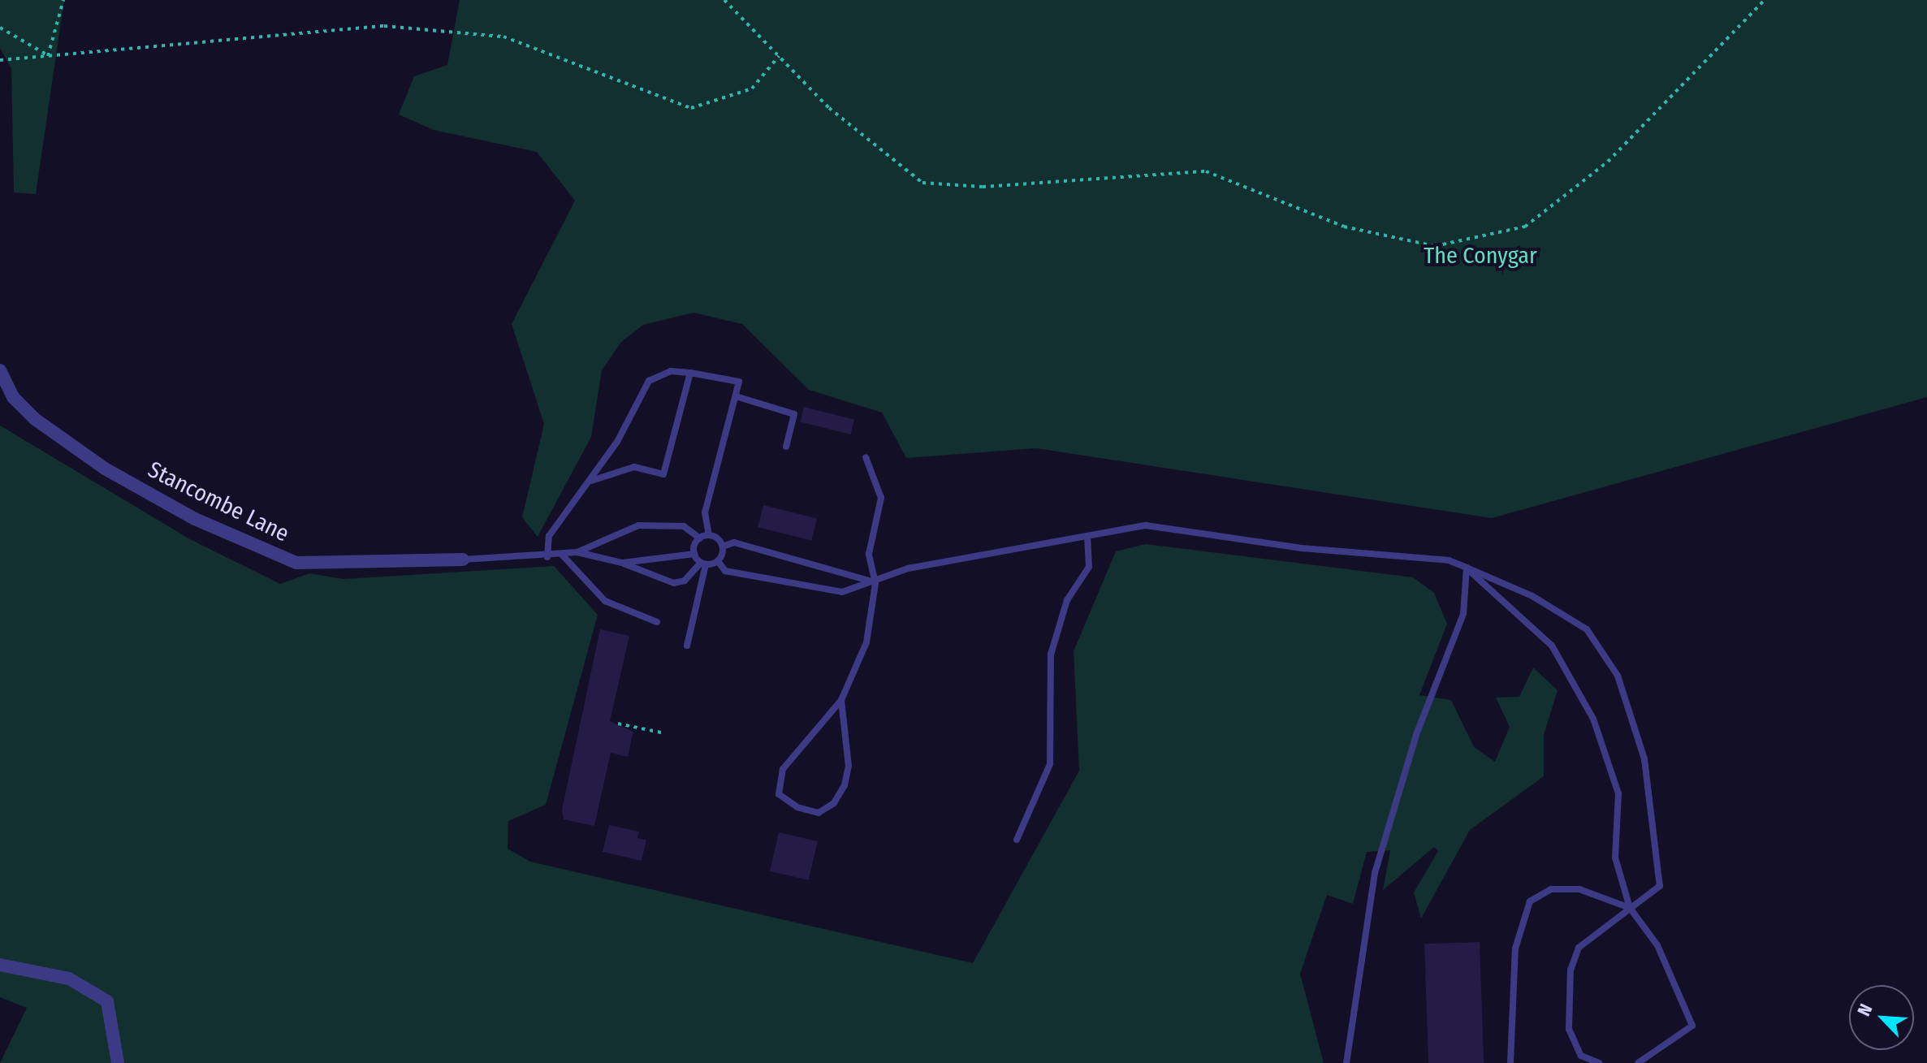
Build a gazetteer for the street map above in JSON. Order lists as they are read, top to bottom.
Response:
{
  "streets": {
    "street": ["Stancombe Lane"]
  },
  "parks": ["The Conygar"],
  "north": "top left"
}
